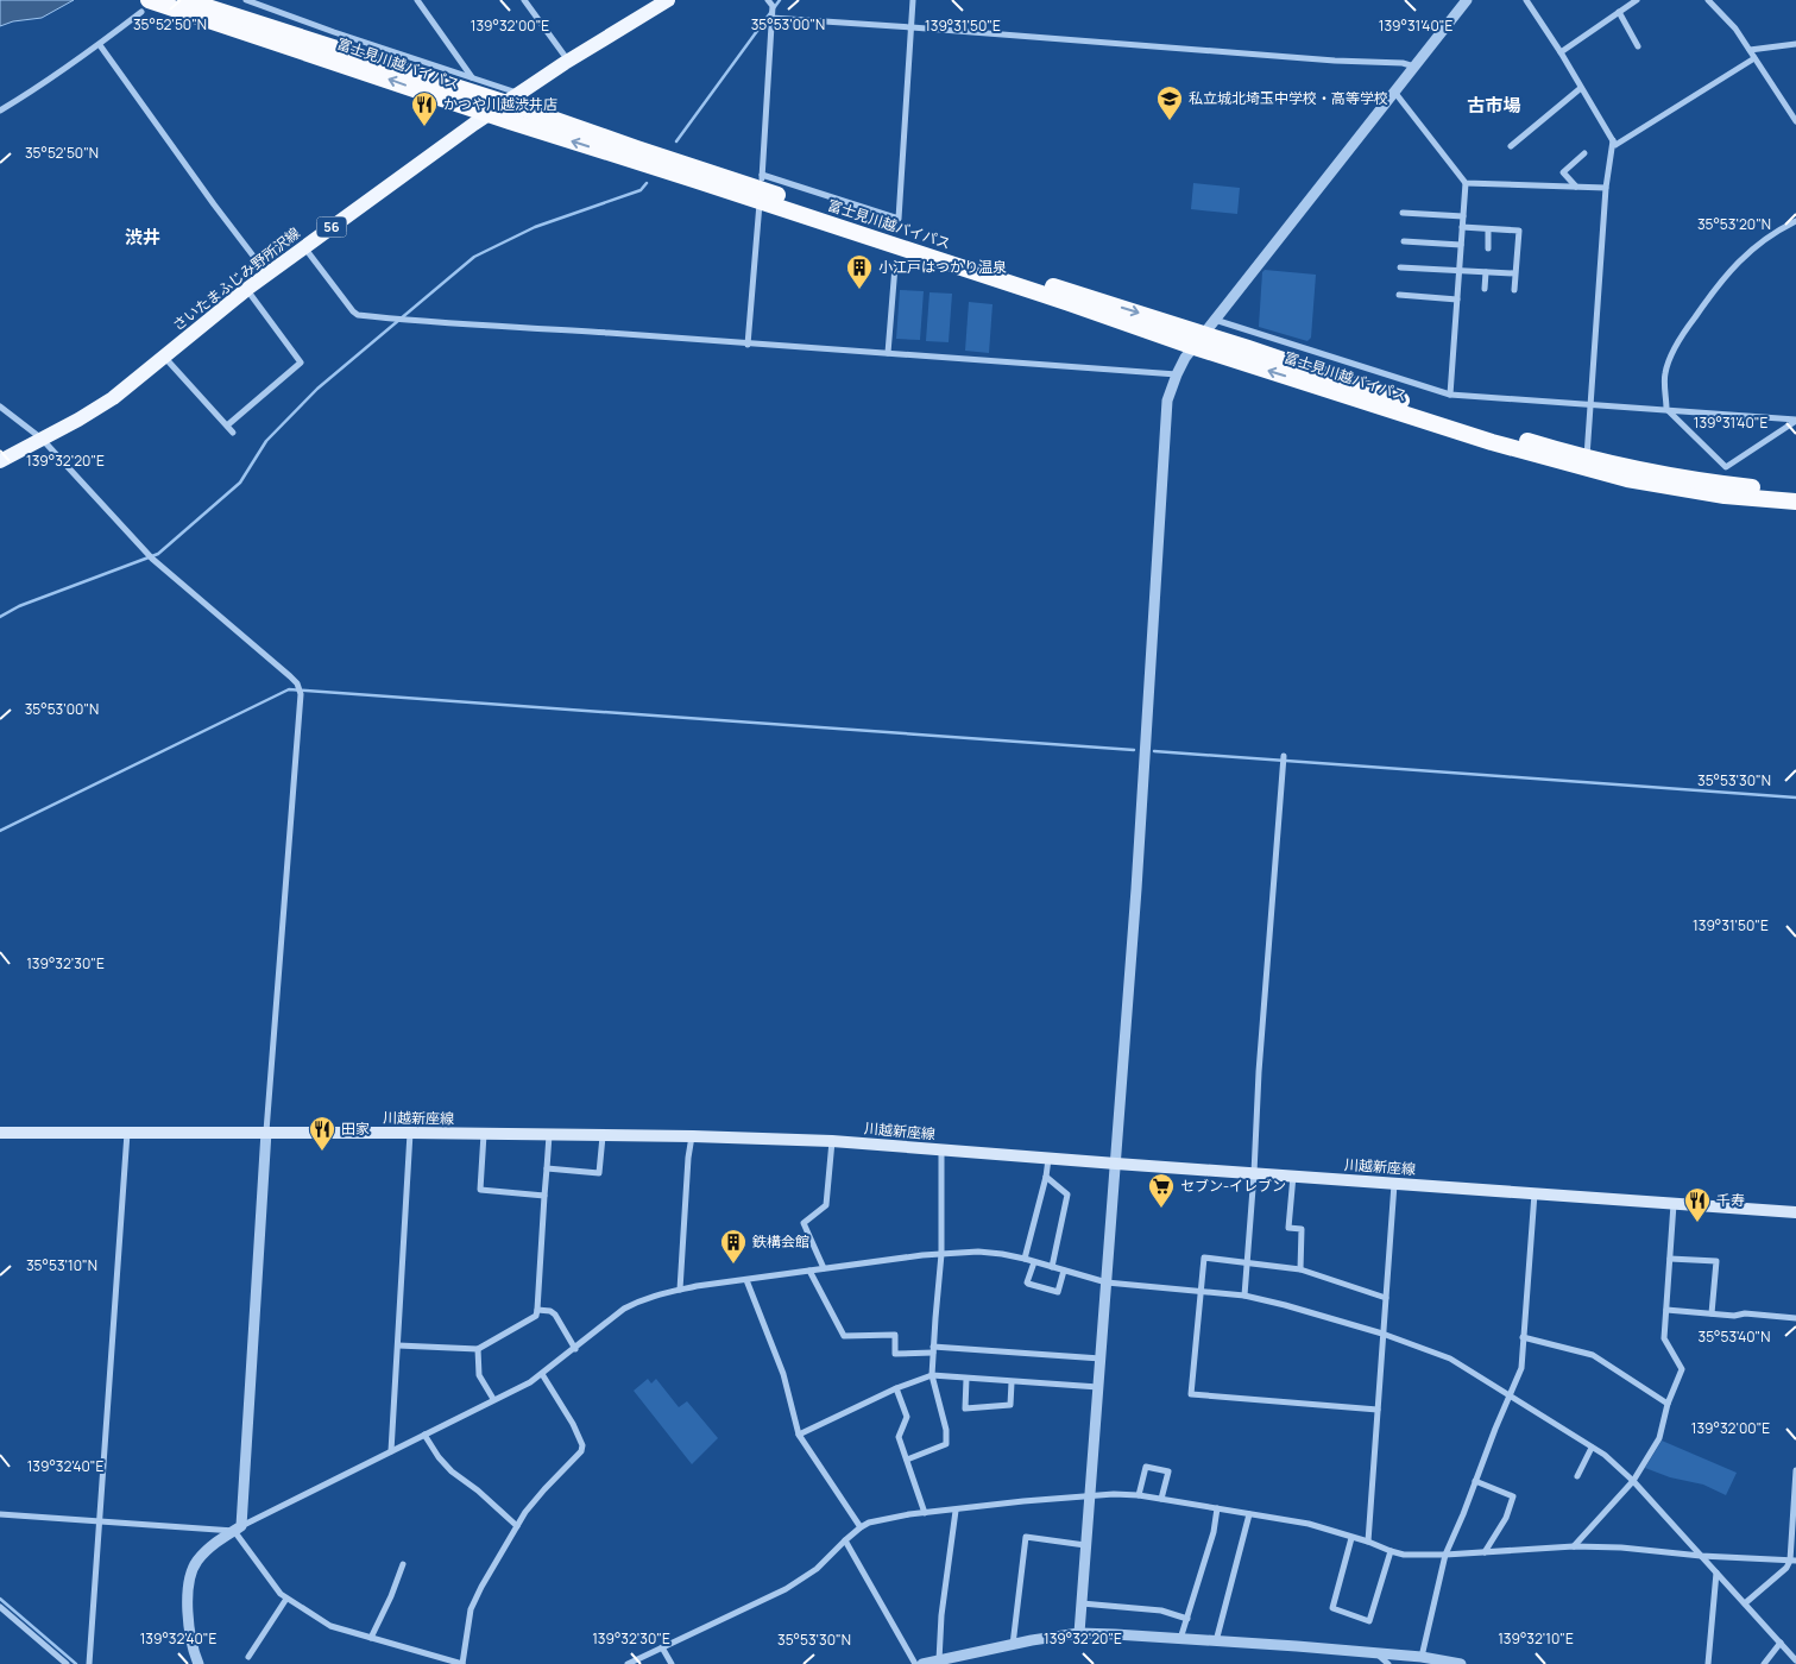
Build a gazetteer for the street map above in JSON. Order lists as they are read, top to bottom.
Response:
{
  "streets": {
    "highway": ["富士見川越バイパス"],
    "main road": ["56", "さいたまふじみ野所沢線", "川越新座線"]
  },
  "crossings": [
    ["富士見川越バイパス", "さいたまふじみ野所沢線"]
  ],
  "districts": ["古市場", "渋井"],
  "places": {
    "school or university": ["私立城北埼玉中学校・高等学校"],
    "restaurant": ["かつや川越渋井店", "田家", "千寿"],
    "building": ["小江戸はつかり温泉", "鉄構会館"],
    "supermarket": ["セブン-イレブン"]
  },
  "coordinates": [
    "35°52'50\"N",
    "35°53'00\"N",
    "139°32'00\"E",
    "139°31'50\"E",
    "139°31'40\"E",
    "35°53'20\"N",
    "139°32'20\"E",
    "35°53'30\"N",
    "139°32'30\"E",
    "35°53'10\"N",
    "35°53'40\"N",
    "139°32'40\"E",
    "139°32'10\"E"
  ]
}
